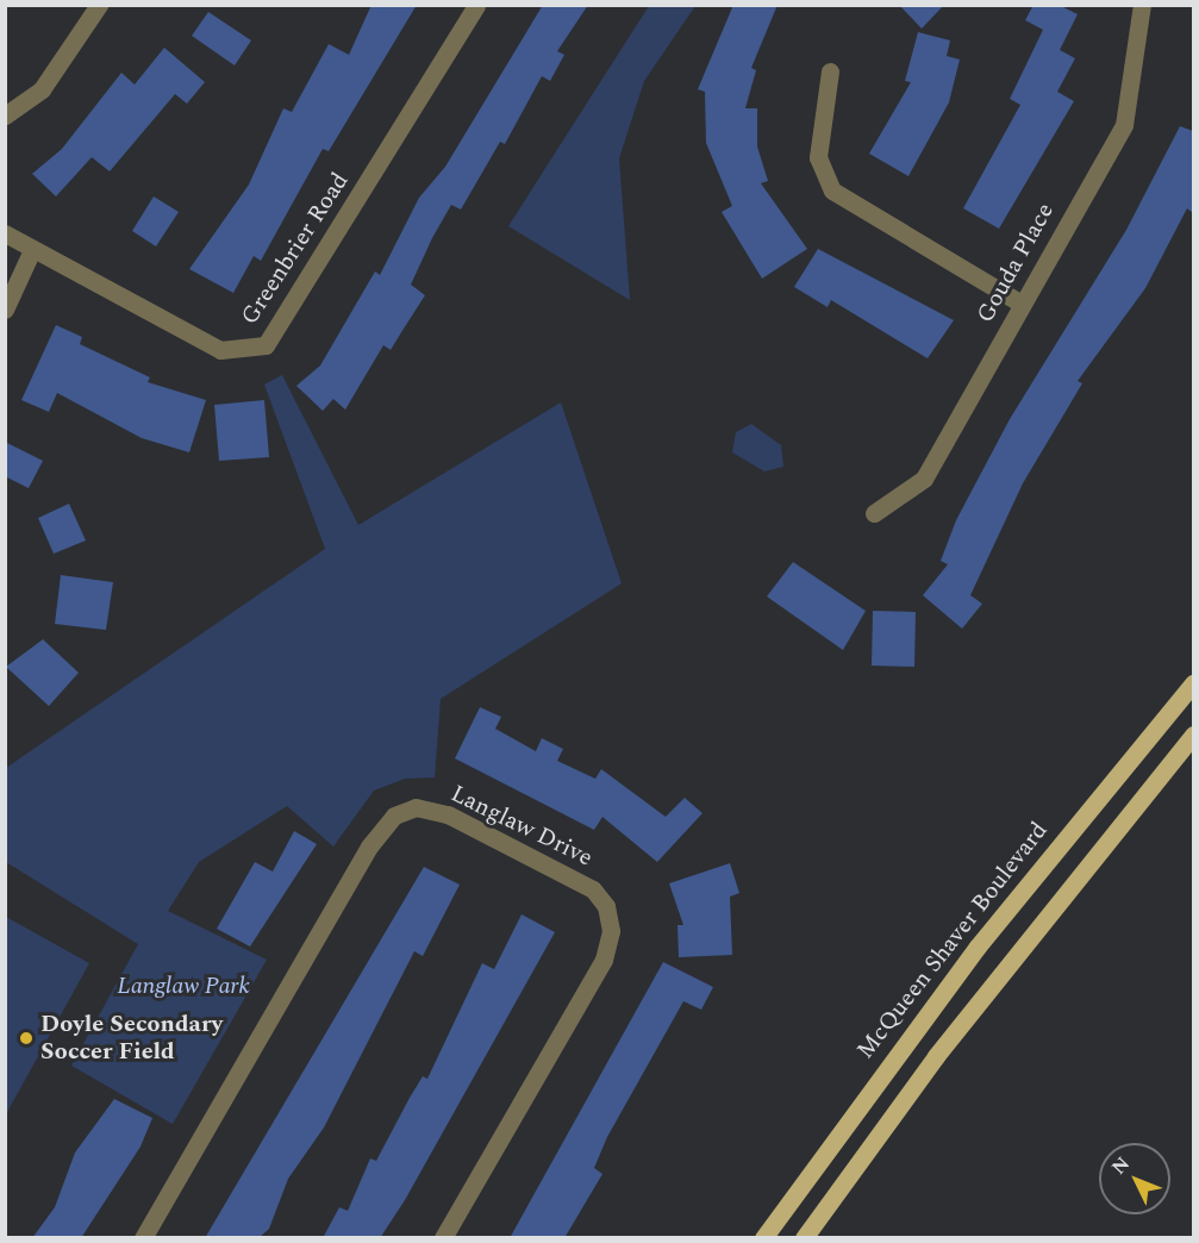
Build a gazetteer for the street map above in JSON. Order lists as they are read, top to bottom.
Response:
{
  "streets": {
    "main road": ["McQueen Shaver Boulevard"],
    "street": ["Greenbrier Road", "Gouda Place", "Langlaw Drive"]
  },
  "parks": ["Langlaw Park"],
  "places": ["Doyle Secondary Soccer Field"],
  "north": "top left"
}
